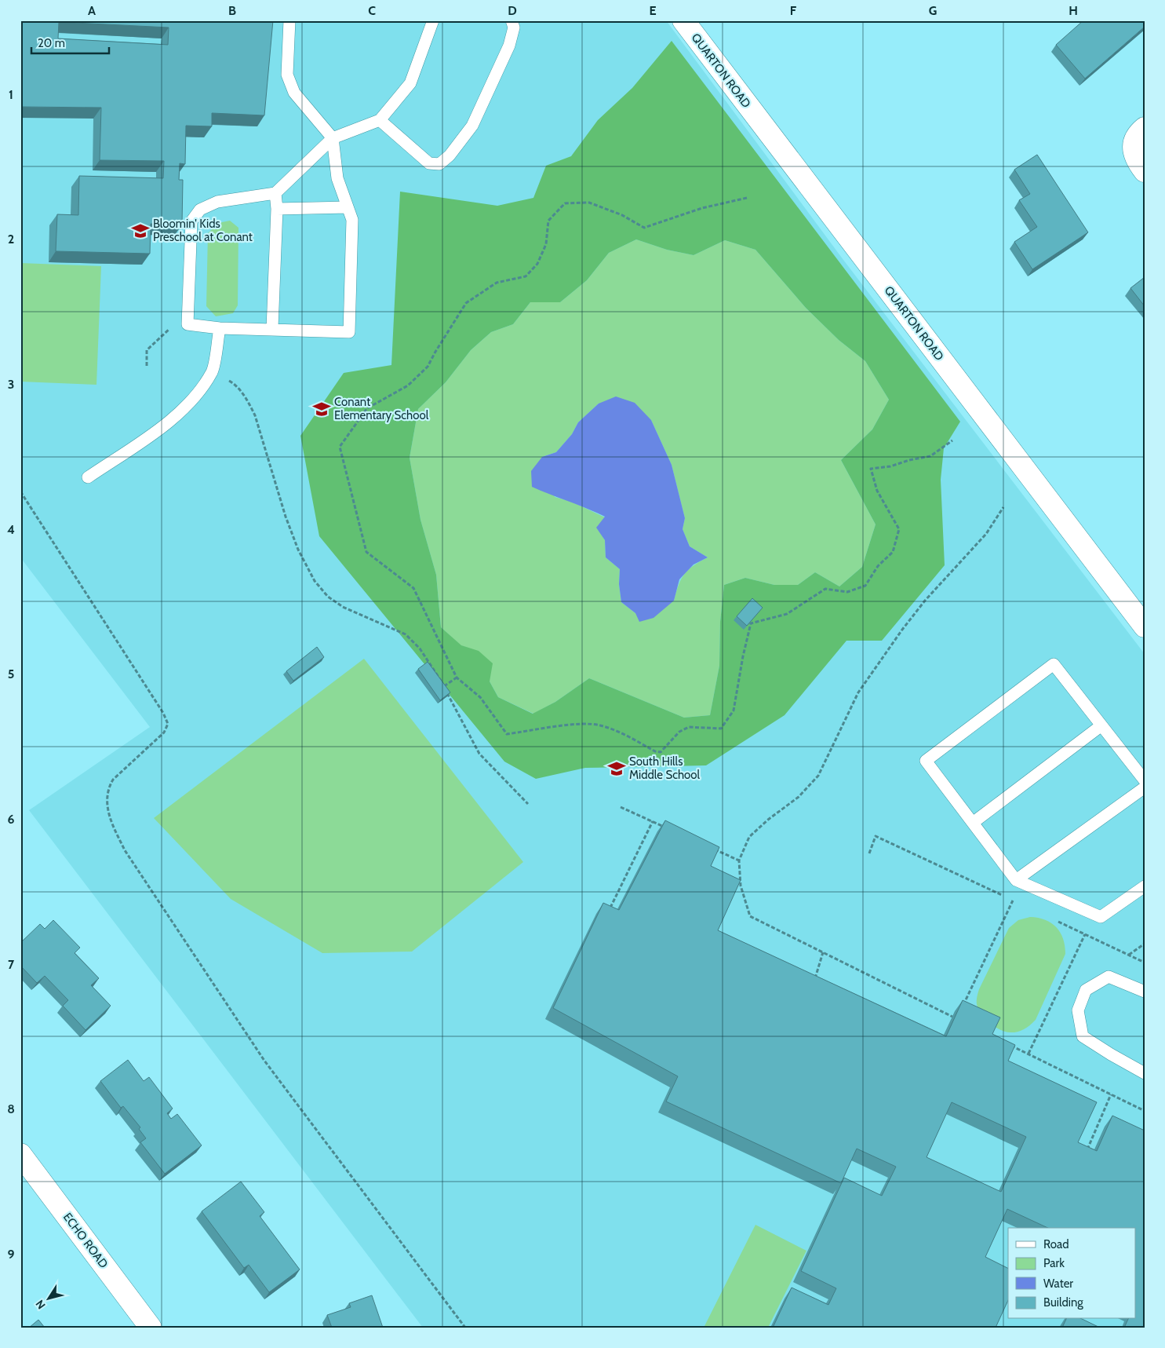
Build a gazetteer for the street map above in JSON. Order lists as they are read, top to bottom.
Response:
{
  "streets": {
    "street": ["QUARTON ROAD", "ECHO ROAD"]
  },
  "places": {
    "school or university": ["Bloomin' Kids Preschool at Conant", "Conant Elementary School", "South Hills Middle School"]
  },
  "legend": [
    "Road",
    "Park",
    "Water",
    "Building"
  ],
  "scale_bar": "20 m",
  "north": "bottom left",
  "grid": {
    "columns": [
      "A",
      "B",
      "C",
      "D",
      "E",
      "F",
      "G",
      "H"
    ],
    "rows": [
      "1",
      "2",
      "3",
      "4",
      "5",
      "6",
      "7",
      "8",
      "9"
    ]
  }
}
